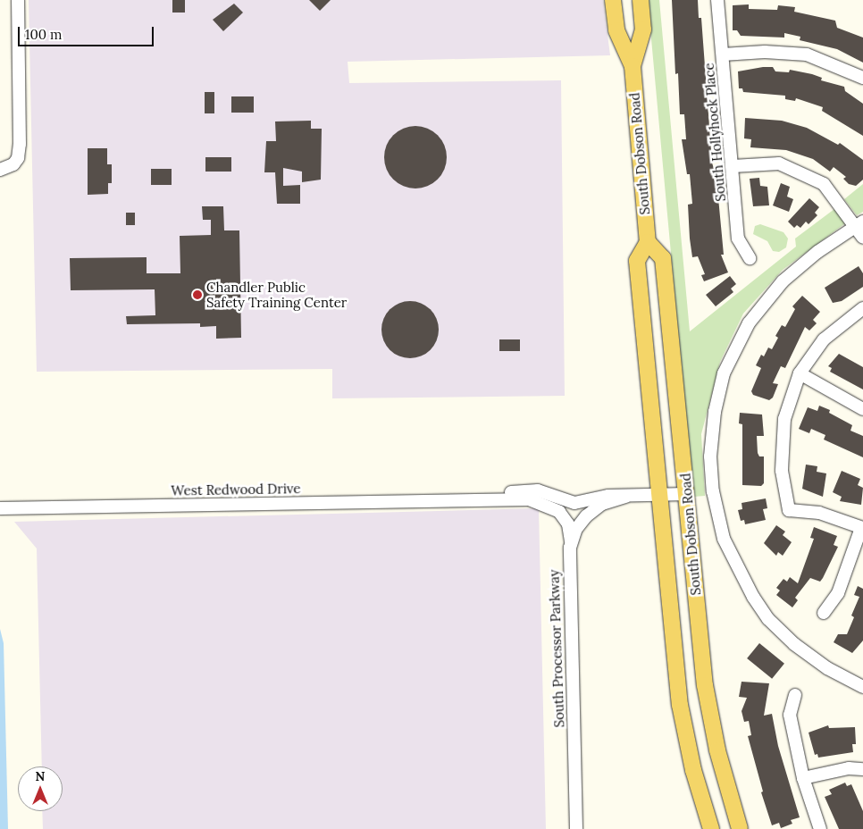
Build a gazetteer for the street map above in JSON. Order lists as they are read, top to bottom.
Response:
{
  "streets": {
    "main road": ["South Dobson Road"],
    "street": ["South Hollyhock Place", "West Redwood Drive", "South Processor Parkway"]
  },
  "crossings": [
    ["South Dobson Road", "West Redwood Drive"],
    ["West Redwood Drive", "South Processor Parkway"]
  ],
  "places": ["Chandler Public Safety Training Center"],
  "scale_bar": "100 m",
  "north": "top"
}
